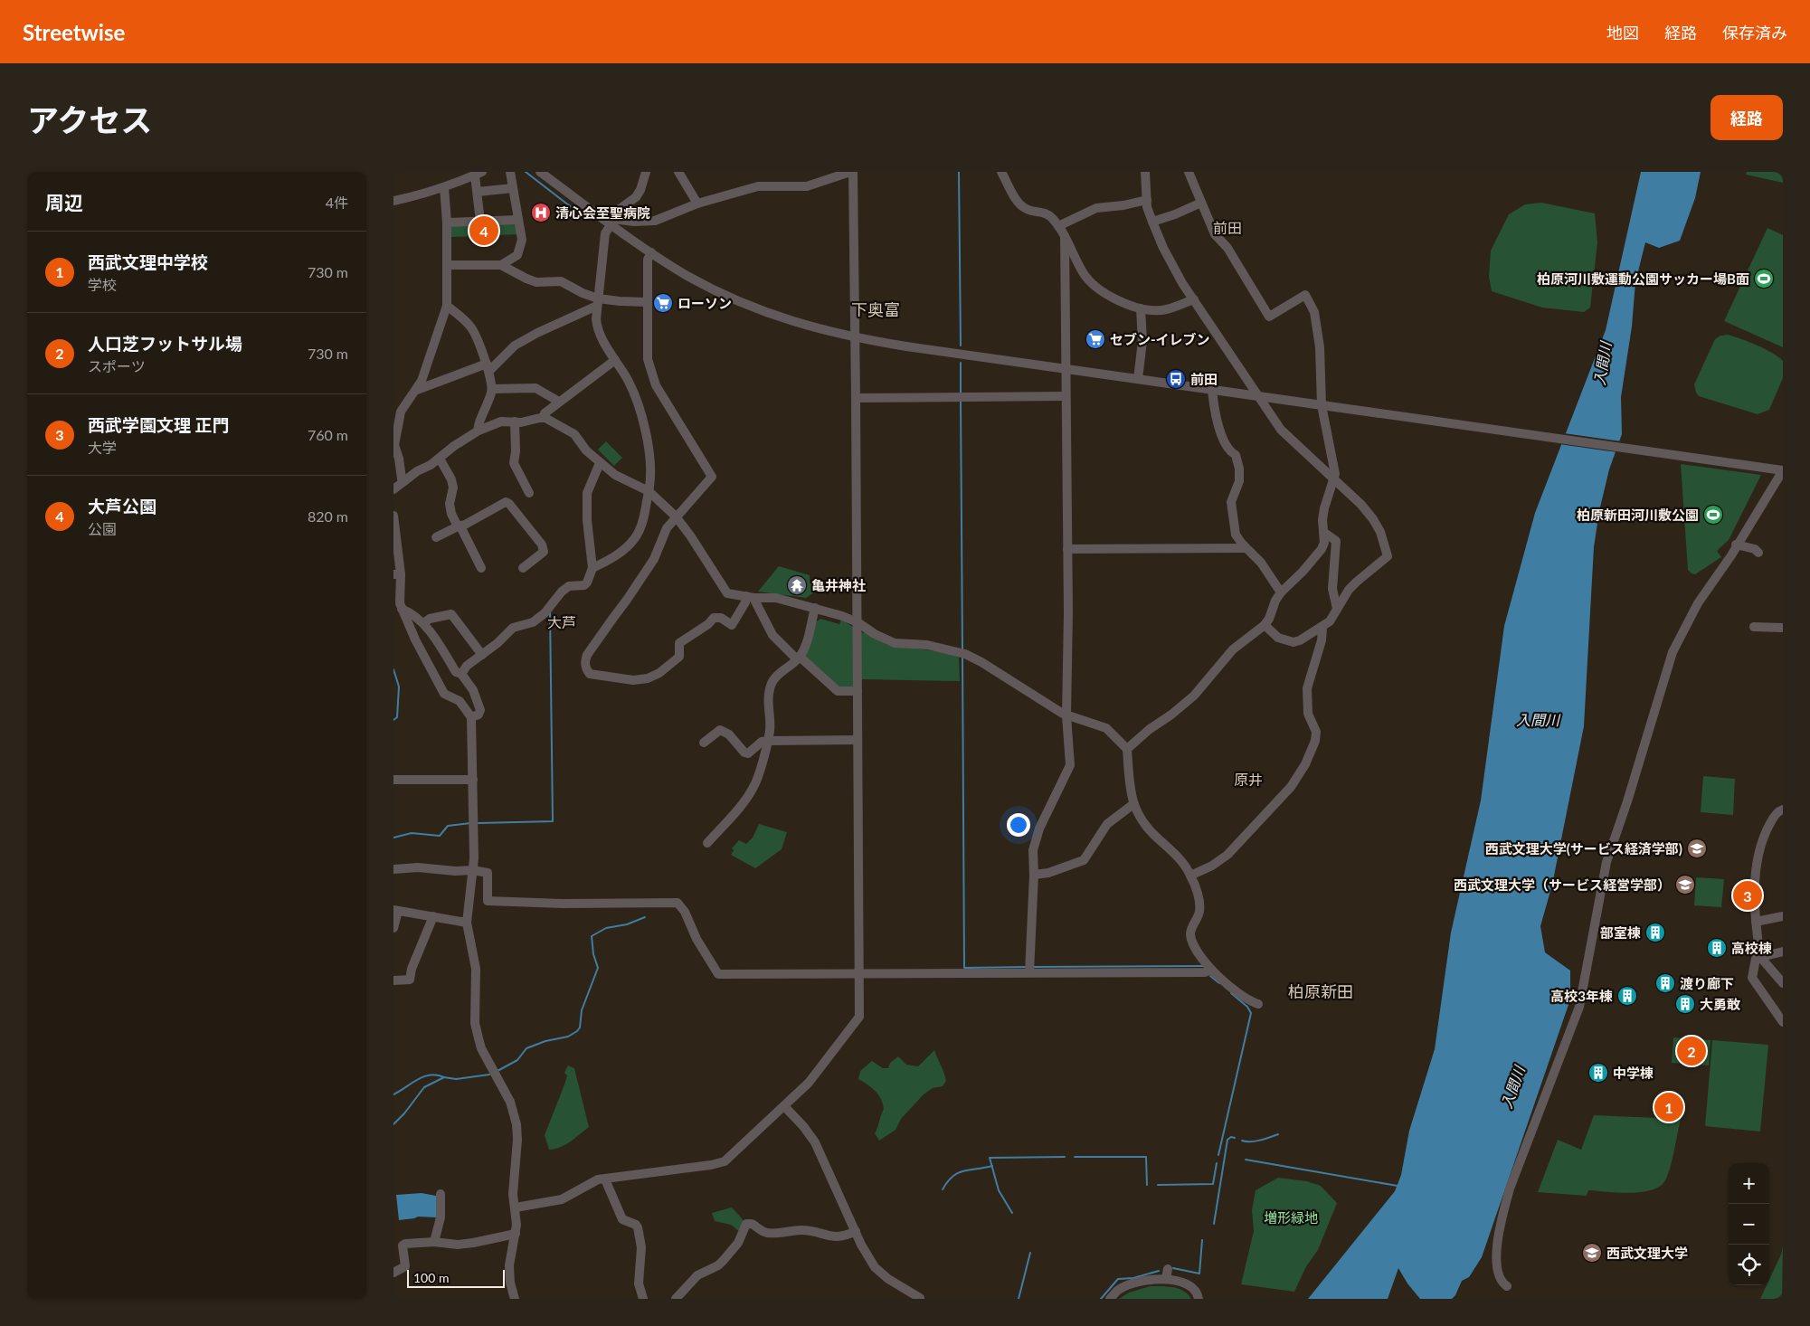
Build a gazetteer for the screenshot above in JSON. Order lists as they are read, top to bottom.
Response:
{
  "districts": [
    "前田",
    "下奥富",
    "大芦",
    "原井",
    "柏原新田"
  ],
  "water": ["入間川"],
  "parks": ["増形緑地"],
  "places": {
    "hospital": ["清心会至聖病院"],
    "sports": ["柏原河川敷運動公園サッカー場B面", "柏原新田河川敷公園"],
    "supermarket": ["ローソン", "セブン-イレブン"],
    "bus stop": ["前田"],
    "temple": ["亀井神社"],
    "school or university": ["西武文理大学(サービス経済学部)", "西武文理大学（サービス経営学部）", "西武文理大学"],
    "building": [
      "部室棟",
      "高校棟",
      "渡り廊下",
      "高校3年棟",
      "大勇敢",
      "中学棟"
    ]
  },
  "scale_bar": "100 m",
  "page": {
    "header": "Streetwise",
    "nav": ["地図", "経路", "保存済み"],
    "title": "アクセス",
    "buttons": "経路",
    "heading": ["周辺", "4件"],
    "pins": [
      "4",
      "3",
      "2",
      "1"
    ],
    "list": [
      {
        "mark": "1",
        "name": "西武文理中学校",
        "note": "学校",
        "value": "730 m"
      },
      {
        "mark": "2",
        "name": "人口芝フットサル場",
        "note": "スポーツ",
        "value": "730 m"
      },
      {
        "mark": "3",
        "name": "西武学園文理 正門",
        "note": "大学",
        "value": "760 m"
      },
      {
        "mark": "4",
        "name": "大芦公園",
        "note": "公園",
        "value": "820 m"
      }
    ],
    "map_buttons": ["+", "−"],
    "scale": "100 m"
  }
}
